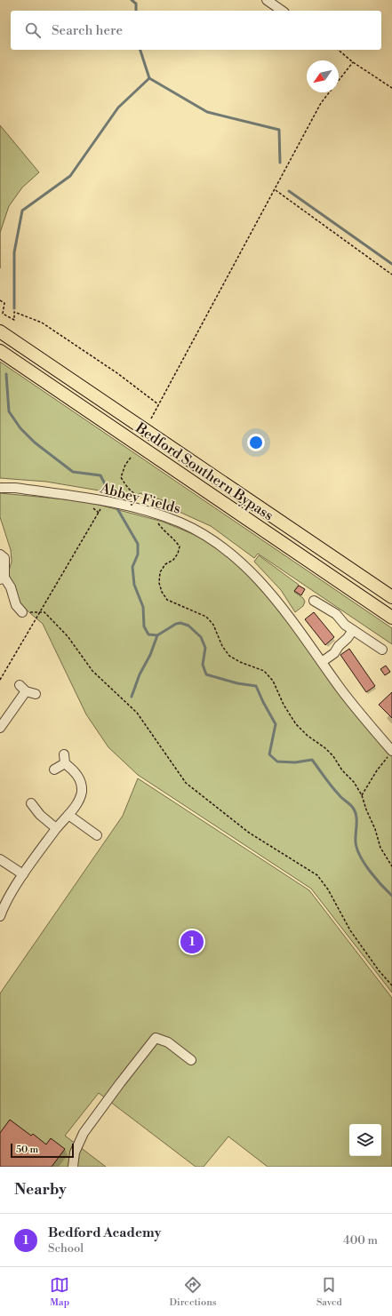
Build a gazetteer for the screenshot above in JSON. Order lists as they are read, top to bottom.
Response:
{
  "streets": {
    "highway": ["Bedford Southern Bypass"],
    "street": ["Abbey Fields"]
  },
  "scale_bar": "50 m",
  "north": "bottom left",
  "page": {
    "search": "Search here",
    "pins": "1",
    "scale": "50 m",
    "heading": "Nearby",
    "list": [
      {
        "mark": "1",
        "name": "Bedford Academy",
        "note": "School",
        "value": "400 m"
      }
    ],
    "nav": ["Map", "Directions", "Saved"]
  }
}
